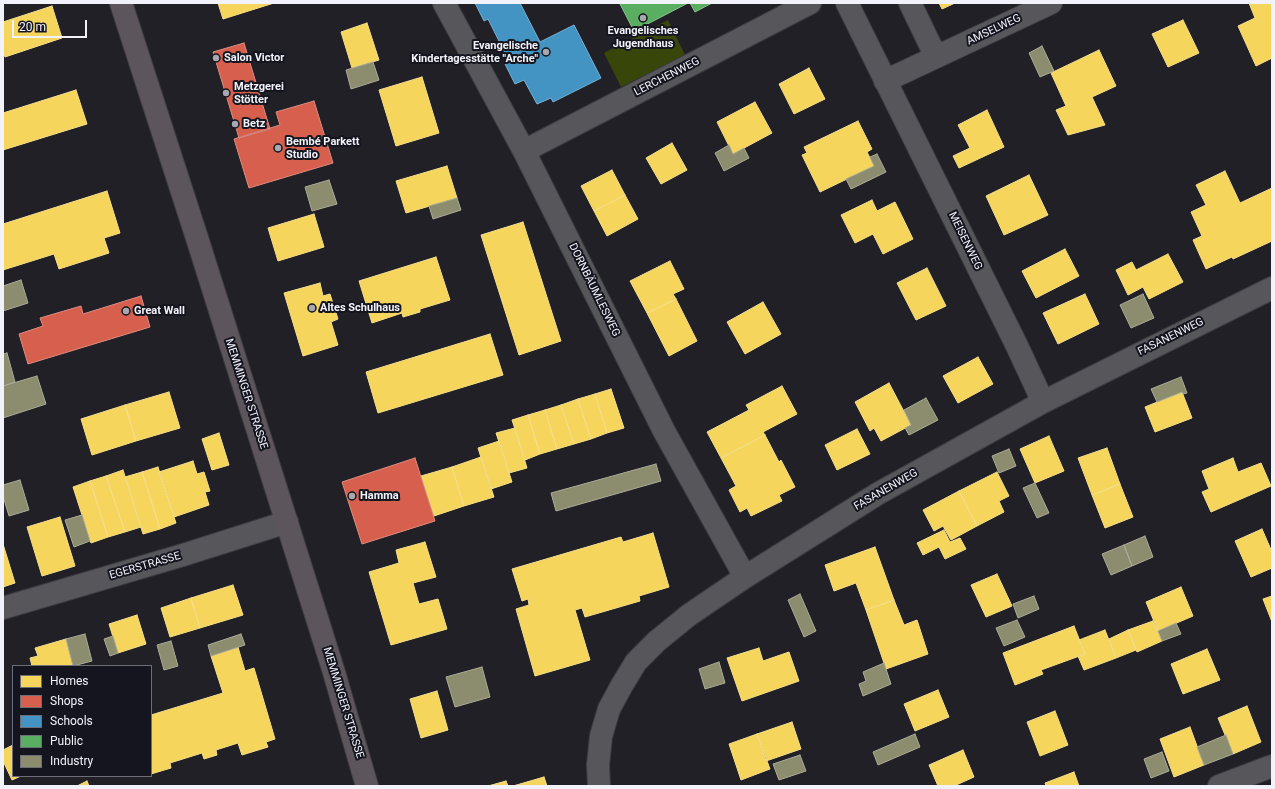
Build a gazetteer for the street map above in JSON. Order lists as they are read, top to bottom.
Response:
{
  "streets": {
    "main road": ["MEMMINGER STRASSE"],
    "street": [
      "AMSELWEG",
      "LERCHENWEG",
      "MEISENWEG",
      "DORNBÄUMLESWEG",
      "FASANENWEG",
      "EGERSTRASSE"
    ]
  },
  "crossings": [
    ["LERCHENWEG", "DORNBÄUMLESWEG"],
    ["MEISENWEG", "FASANENWEG"],
    ["DORNBÄUMLESWEG", "FASANENWEG"],
    ["MEMMINGER STRASSE", "EGERSTRASSE"]
  ],
  "places": [
    "Evangelisches Jugendhaus",
    "Evangelische Kindertagesstätte \"Arche\"",
    "Salon Victor",
    "Metzgerei Stötter",
    "Betz",
    "Bembé Parkett Studio",
    "Altes Schulhaus",
    "Great Wall",
    "Hamma"
  ],
  "legend": [
    "Homes",
    "Shops",
    "Schools",
    "Public",
    "Industry"
  ],
  "scale_bar": "20 m"
}
